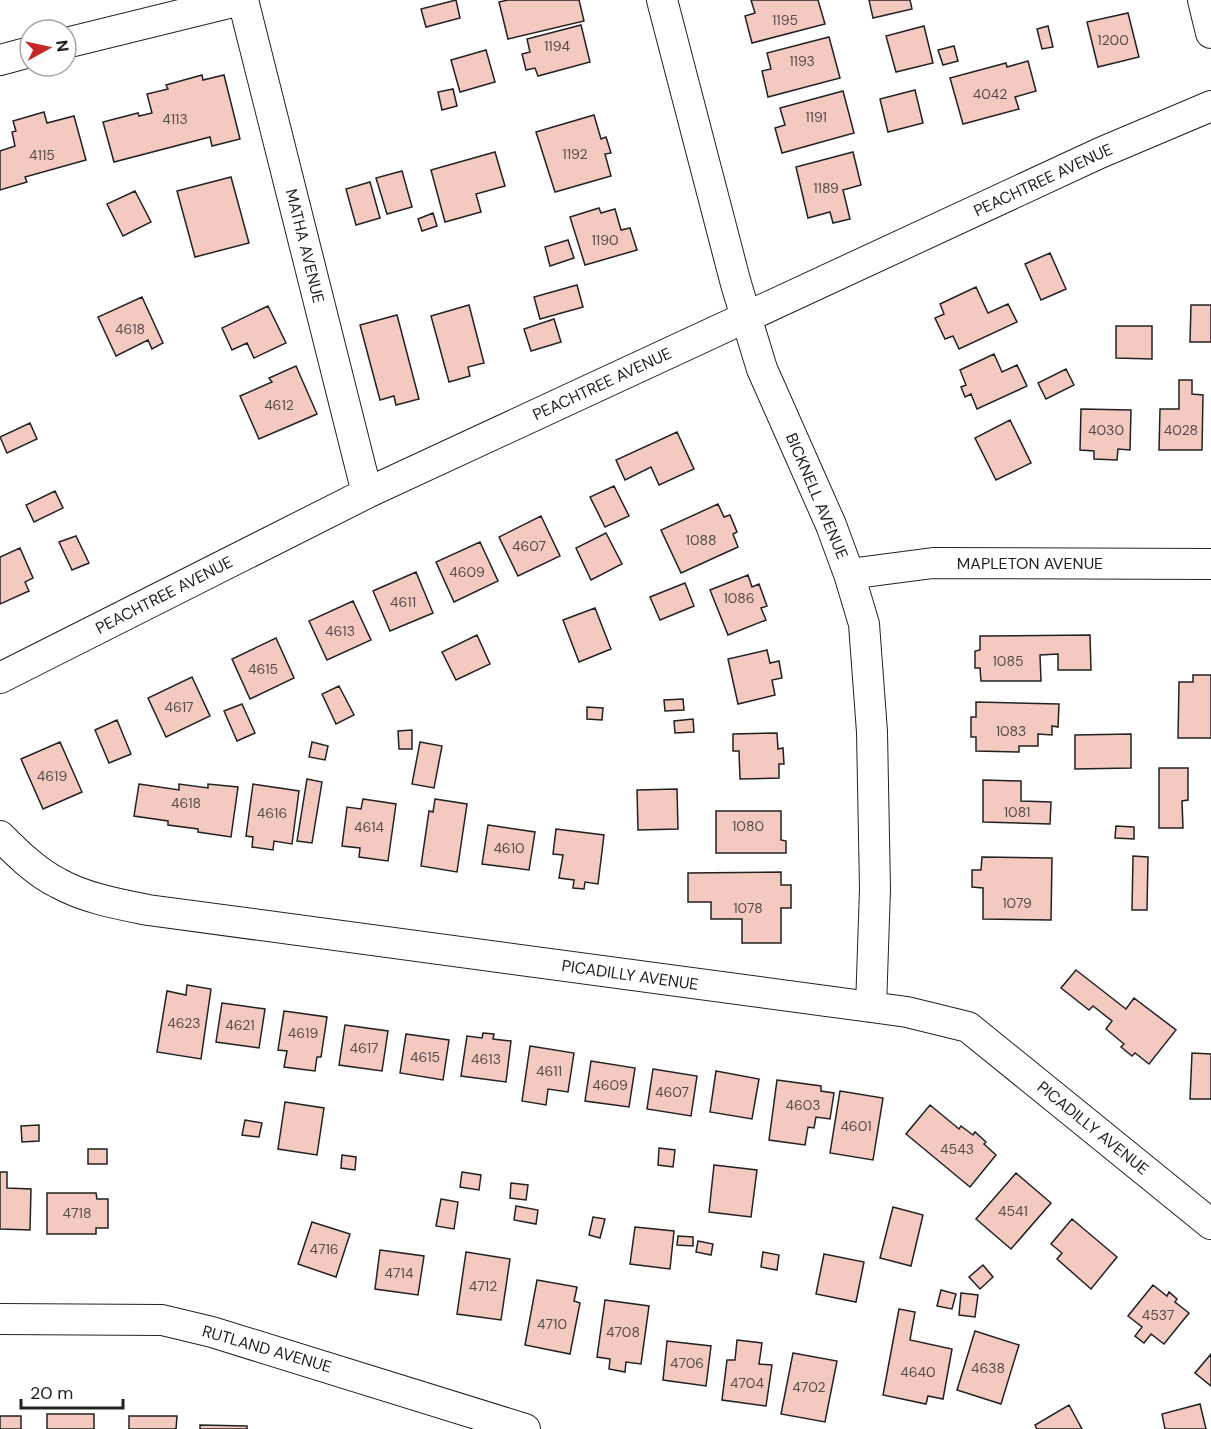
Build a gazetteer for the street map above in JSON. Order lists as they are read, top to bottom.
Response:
{
  "streets": {
    "street": [
      "PEACHTREE AVENUE",
      "MATHA AVENUE",
      "BICKNELL AVENUE",
      "MAPLETON AVENUE",
      "PICADILLY AVENUE",
      "RUTLAND AVENUE"
    ]
  },
  "crossings": [
    ["PEACHTREE AVENUE", "MATHA AVENUE"],
    ["PEACHTREE AVENUE", "BICKNELL AVENUE"],
    ["BICKNELL AVENUE", "MAPLETON AVENUE"],
    ["BICKNELL AVENUE", "PICADILLY AVENUE"]
  ],
  "house_numbers": [
    "1195",
    "1200",
    "1194",
    "1193",
    "4042",
    "1191",
    "4113",
    "1192",
    "4115",
    "1189",
    "1190",
    "4618",
    "4612",
    "4030",
    "4028",
    "1088",
    "4607",
    "4609",
    "1086",
    "4611",
    "4613",
    "1085",
    "4615",
    "4617",
    "1083",
    "4619",
    "4618",
    "1081",
    "4616",
    "1080",
    "4614",
    "4610",
    "1079",
    "1078",
    "4623",
    "4621",
    "4619",
    "4617",
    "4615",
    "4613",
    "4611",
    "4609",
    "4607",
    "4603",
    "4601",
    "4543",
    "4541",
    "4718",
    "4716",
    "4714",
    "4712",
    "4537",
    "4710",
    "4708",
    "4706",
    "4638",
    "4640",
    "4704",
    "4702"
  ],
  "scale_bar": "20 m",
  "north": "right"
}
